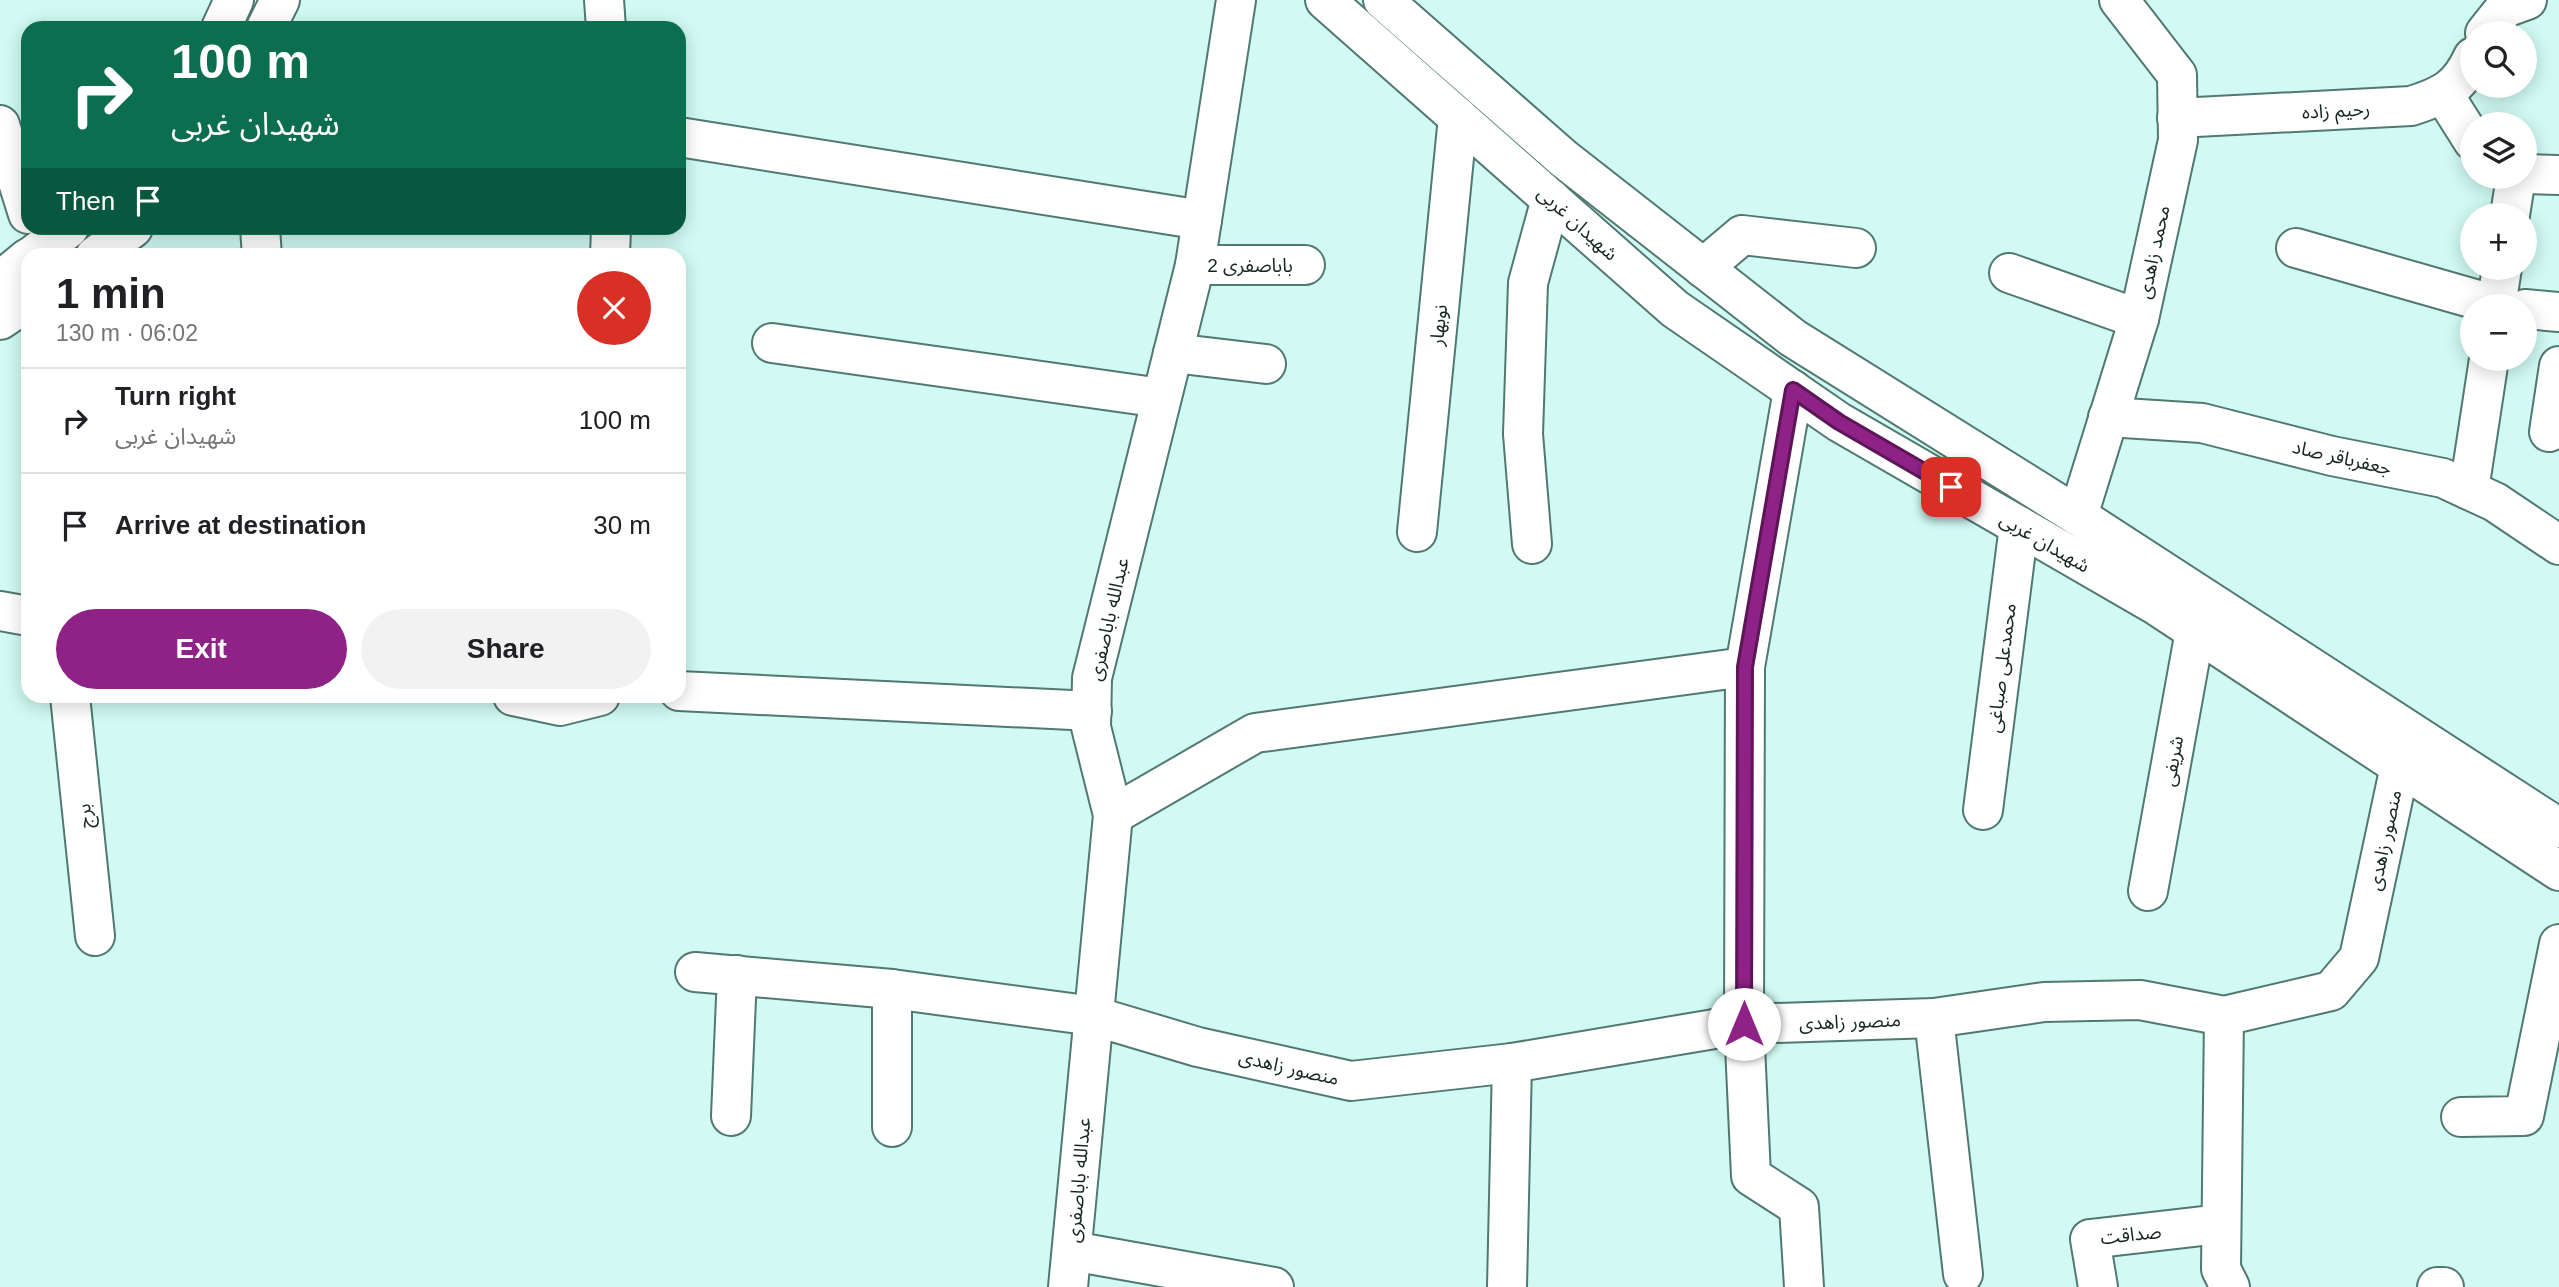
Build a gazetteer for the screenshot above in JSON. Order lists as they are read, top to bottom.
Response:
{
  "streets": {
    "street": [
      "رحیم زاده",
      "شهیدان غربی",
      "محمد زاهدی",
      "باباصفری 2",
      "نوبهار",
      "جعفرباقر صاد",
      "عبدالله باباصفری",
      "محمدعلی صباغی",
      "شریفی",
      "برج",
      "منصور زاهدی",
      "صداقت"
    ]
  },
  "crossings": [
    ["رحیم زاده", "محمد زاهدی"],
    ["شهیدان غربی", "محمد زاهدی"],
    ["شهیدان غربی", "نوبهار"],
    ["شهیدان غربی", "محمدعلی صباغی"],
    ["شهیدان غربی", "شریفی"],
    ["شهیدان غربی", "منصور زاهدی"],
    ["محمد زاهدی", "جعفرباقر صاد"],
    ["باباصفری 2", "عبدالله باباصفری"],
    ["عبدالله باباصفری", "منصور زاهدی"]
  ],
  "page": {
    "map_buttons": ["+", "−"],
    "turn": ["100 m", "شهیدان غربی"],
    "then": "Then",
    "heading": ["1 min", "130 m · 06:02"],
    "list": [
      {
        "name": "Turn right",
        "note": "شهیدان غربی",
        "value": "100 m"
      },
      {
        "name": "Arrive at destination",
        "value": "30 m"
      }
    ],
    "buttons": ["Exit", "Share"]
  }
}
